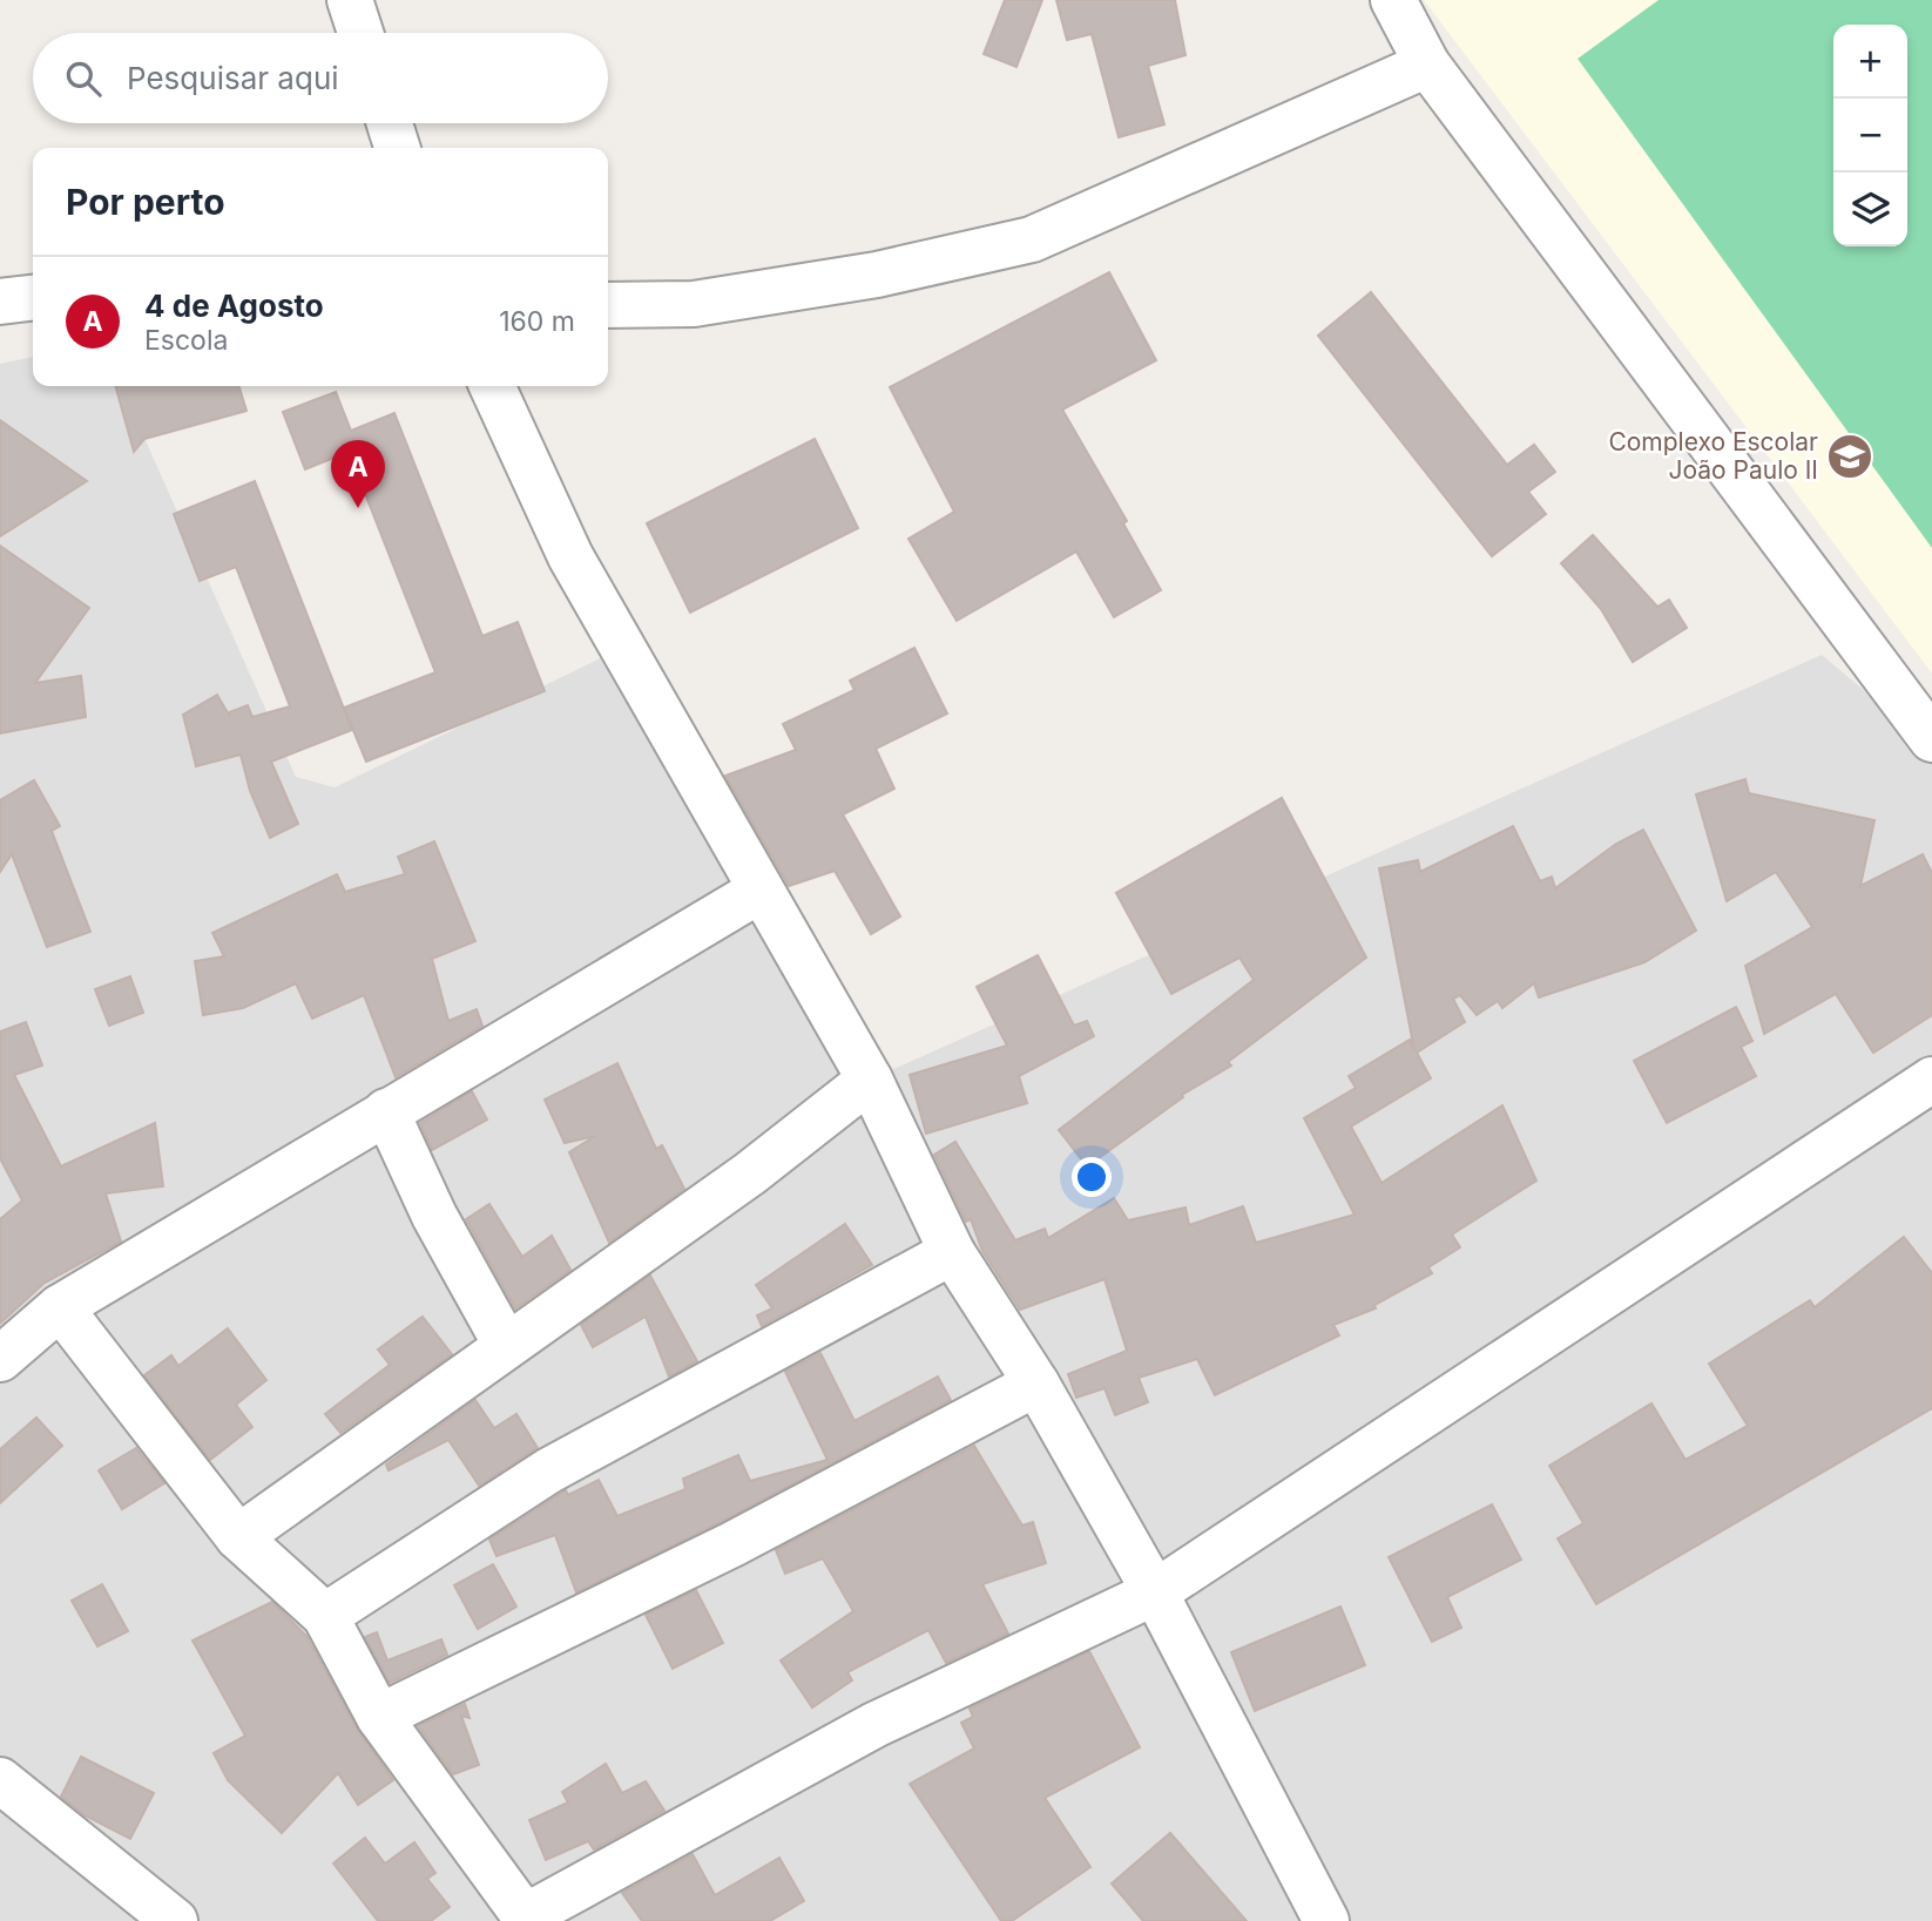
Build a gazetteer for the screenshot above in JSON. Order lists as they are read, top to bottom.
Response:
{
  "places": {
    "school or university": ["Complexo Escolar João Paulo II"]
  },
  "page": {
    "map_buttons": ["+", "−"],
    "search": "Pesquisar aqui",
    "heading": "Por perto",
    "list": [
      {
        "mark": "A",
        "name": "4 de Agosto",
        "note": "Escola",
        "value": "160 m"
      }
    ],
    "pins": "A"
  }
}
